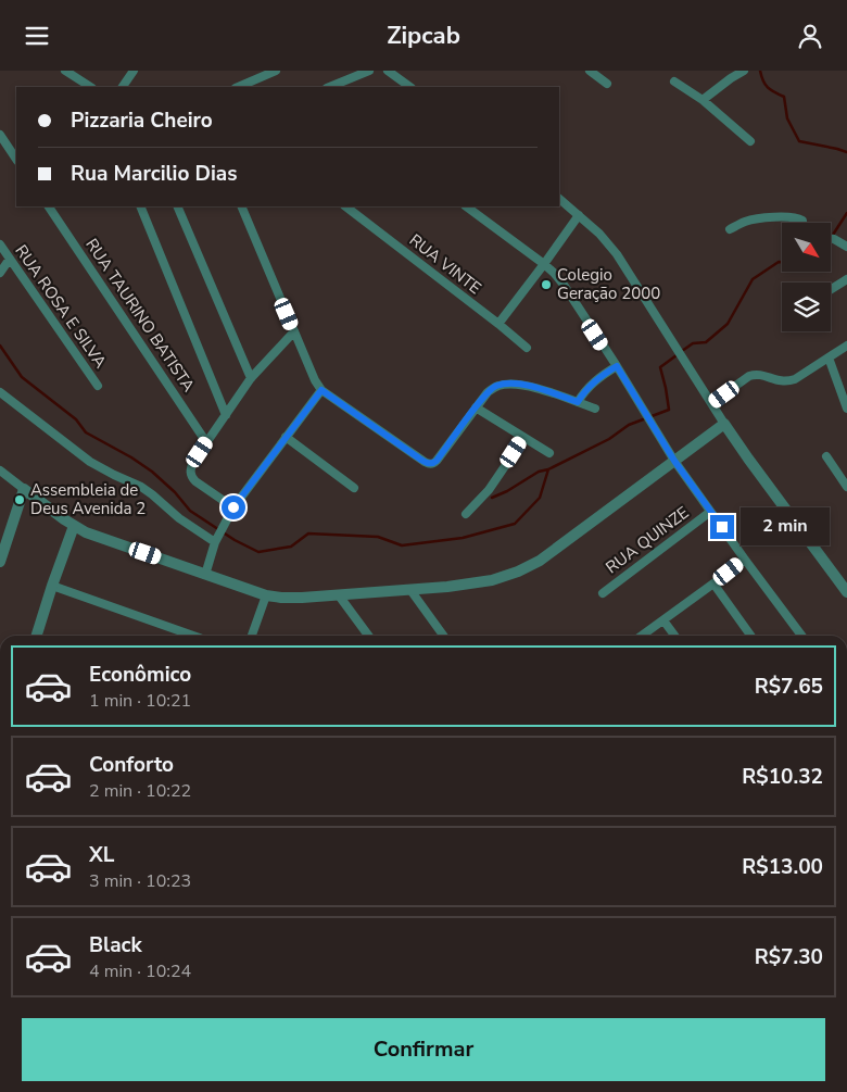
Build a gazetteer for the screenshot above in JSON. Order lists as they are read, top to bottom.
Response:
{
  "streets": {
    "street": [
      "RUA VINTE",
      "RUA ROSA E SILVA",
      "RUA TAURINO BATISTA",
      "RUA QUINZE"
    ]
  },
  "places": ["Colegio Geração 2000", "Assembleia de Deus Avenida 2"],
  "north": "bottom right",
  "page": {
    "header": "Zipcab",
    "banner": ["Pizzaria Cheiro", "Rua Marcilio Dias"],
    "bubble": "2 min",
    "list": [
      {
        "name": "Econômico",
        "note": "1 min · 10:21",
        "value": "R$7.65"
      },
      {
        "name": "Conforto",
        "note": "2 min · 10:22",
        "value": "R$10.32"
      },
      {
        "name": "XL",
        "note": "3 min · 10:23",
        "value": "R$13.00"
      },
      {
        "name": "Black",
        "note": "4 min · 10:24",
        "value": "R$7.30"
      }
    ],
    "buttons": "Confirmar"
  }
}
